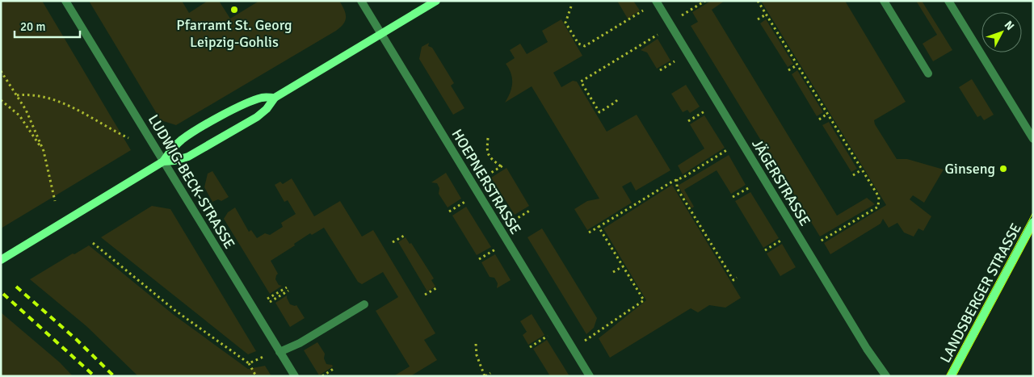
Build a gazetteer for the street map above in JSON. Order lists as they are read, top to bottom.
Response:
{
  "streets": {
    "main road": ["LANDSBERGER STRASSE"],
    "street": ["LUDWIG-BECK-STRASSE", "HOEPNERSTRASSE", "JÄGERSTRASSE"]
  },
  "places": ["Pfarramt St. Georg Leipzig-Gohlis", "Ginseng"],
  "scale_bar": "20 m",
  "north": "top right"
}
